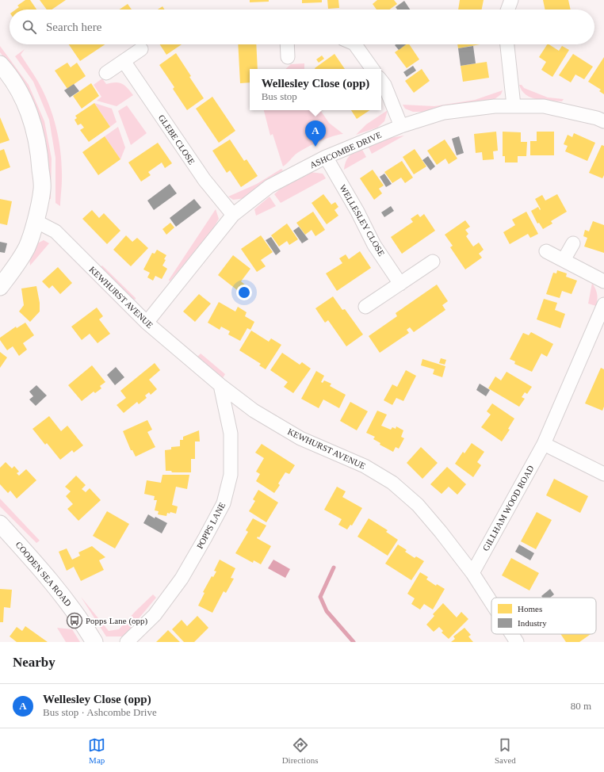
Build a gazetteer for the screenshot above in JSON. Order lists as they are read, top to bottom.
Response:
{
  "streets": {
    "main road": ["COODEN SEA ROAD"],
    "street": [
      "GLEBE CLOSE",
      "ASHCOMBE DRIVE",
      "WELLESLEY CLOSE",
      "KEWHURST AVENUE",
      "GILLHAM WOOD ROAD",
      "POPPS LANE"
    ]
  },
  "crossings": [
    ["GLEBE CLOSE", "ASHCOMBE DRIVE"],
    ["ASHCOMBE DRIVE", "WELLESLEY CLOSE"],
    ["ASHCOMBE DRIVE", "KEWHURST AVENUE"],
    ["KEWHURST AVENUE", "GILLHAM WOOD ROAD"],
    ["KEWHURST AVENUE", "POPPS LANE"]
  ],
  "places": {
    "bus stop": ["Popps Lane (opp)"]
  },
  "legend": ["Homes", "Industry"],
  "page": {
    "search": "Search here",
    "popup": ["Wellesley Close (opp)", "Bus stop"],
    "pins": "A",
    "heading": "Nearby",
    "list": [
      {
        "mark": "A",
        "name": "Wellesley Close (opp)",
        "note": "Bus stop · Ashcombe Drive",
        "value": "80 m"
      }
    ],
    "nav": ["Map", "Directions", "Saved"]
  }
}
